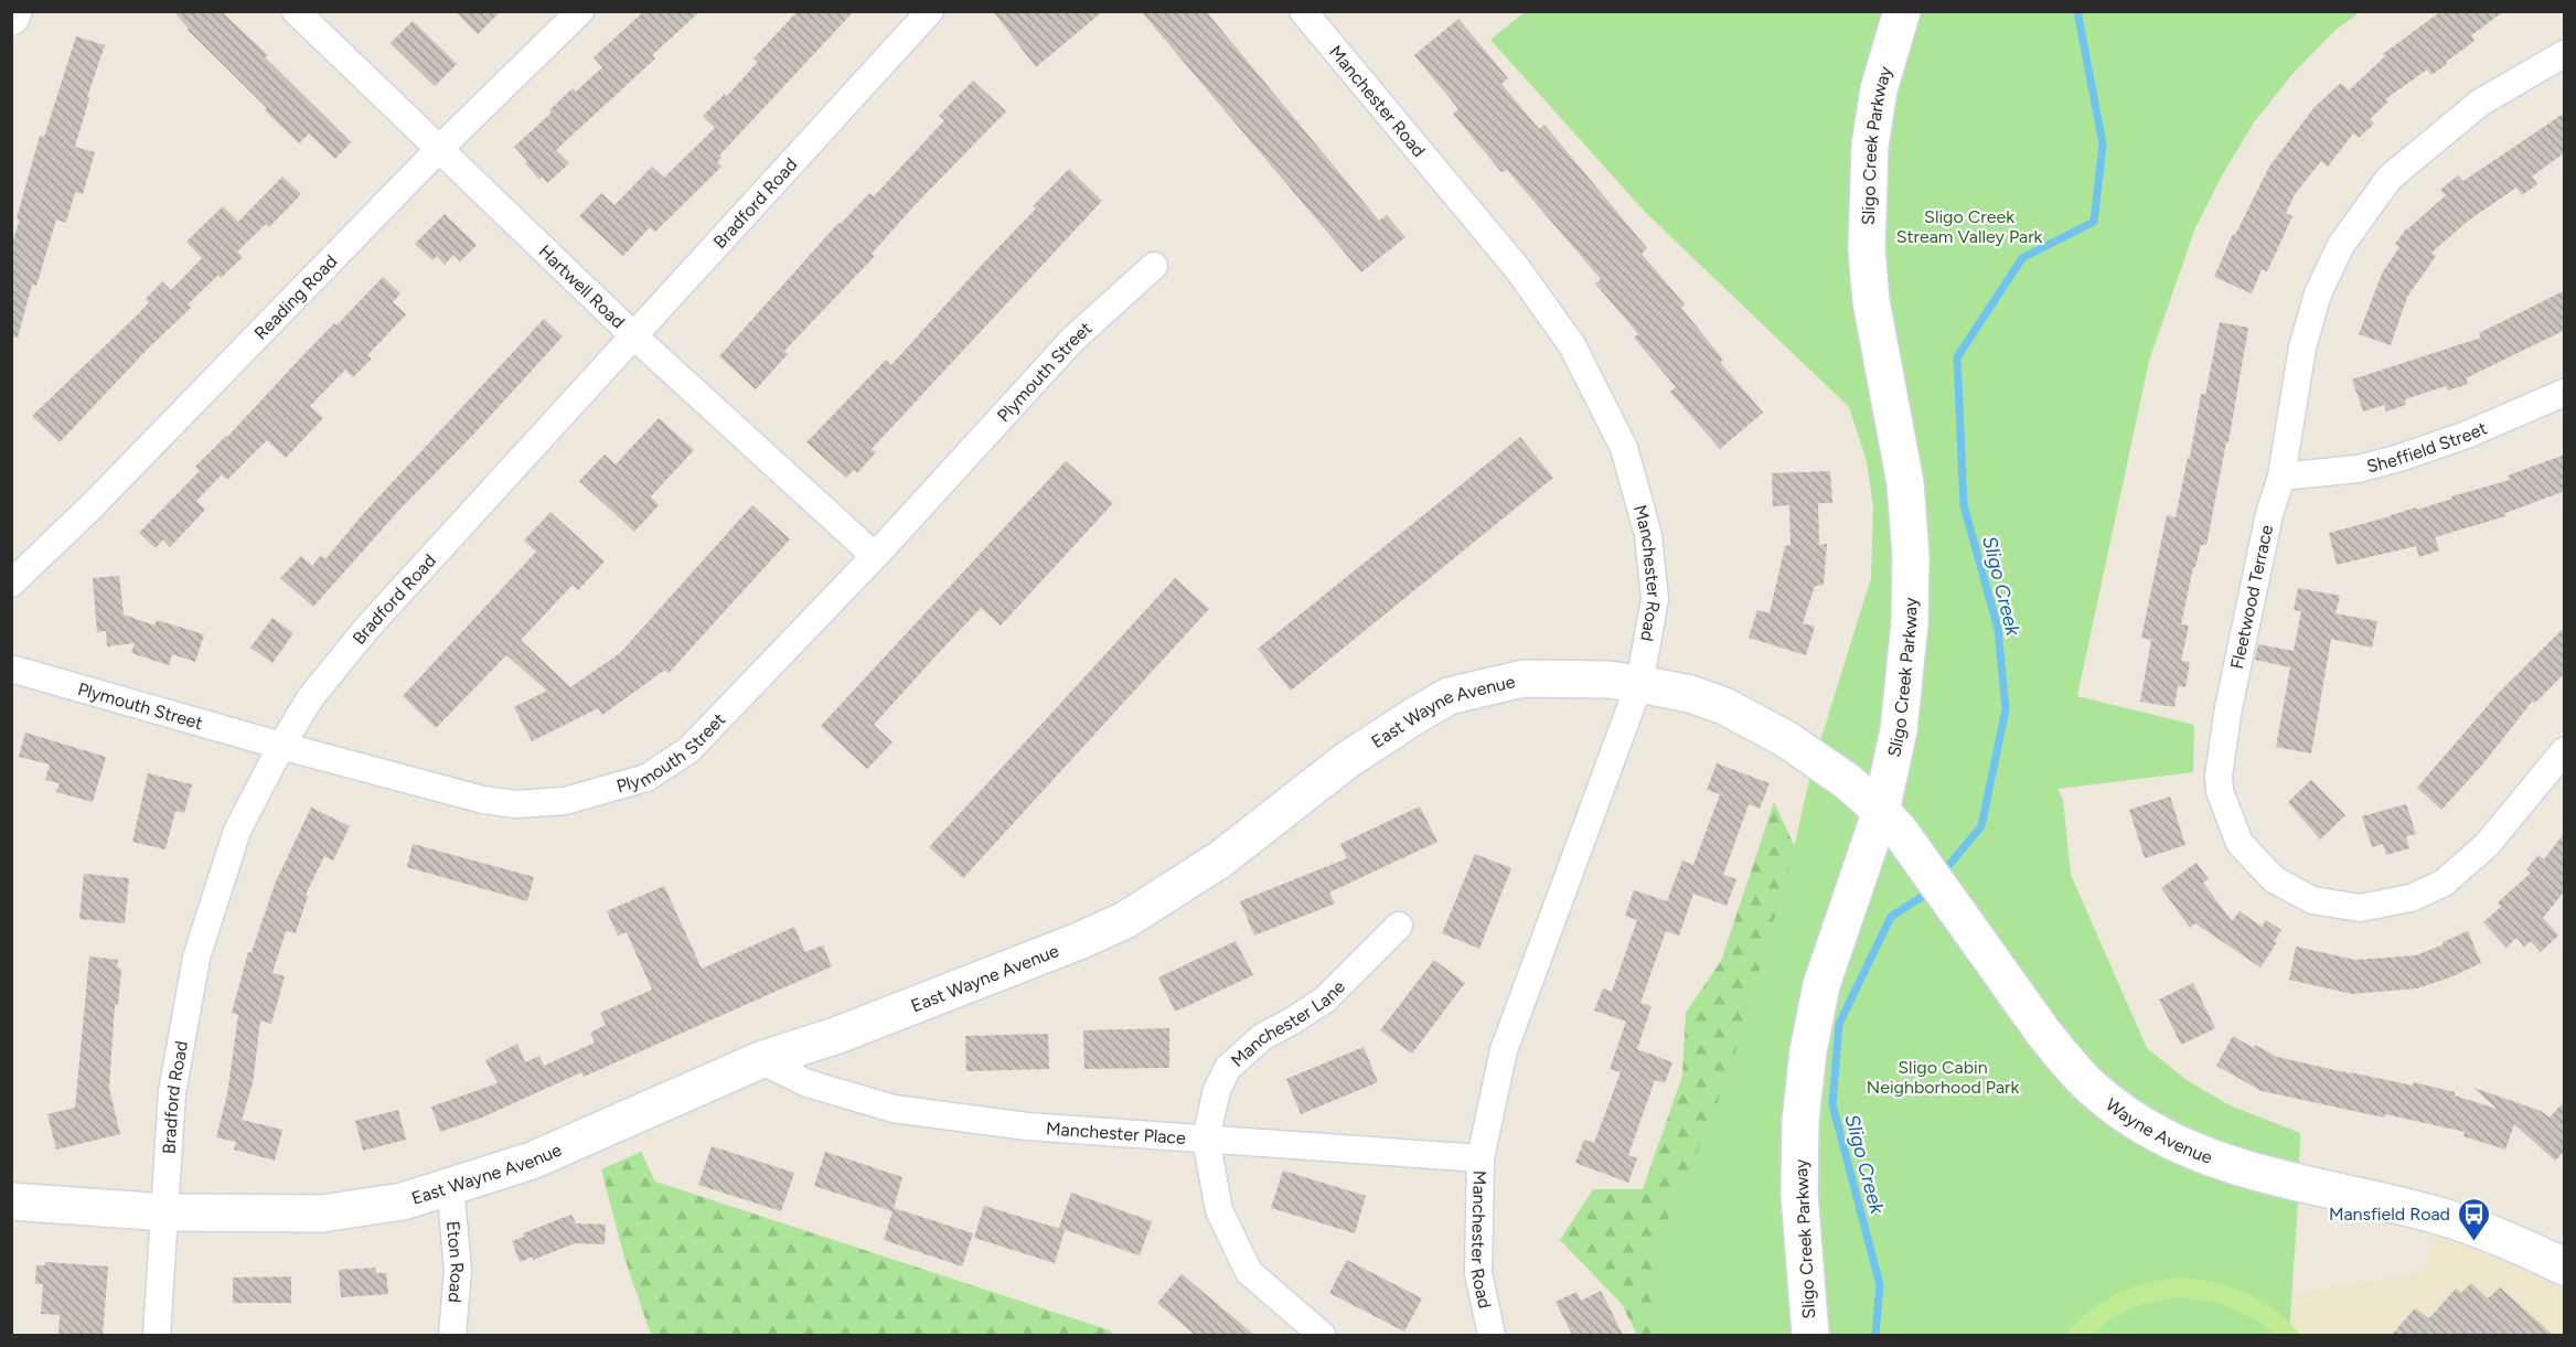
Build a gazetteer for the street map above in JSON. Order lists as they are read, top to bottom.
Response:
{
  "streets": {
    "street": [
      "Manchester Road",
      "Sligo Creek Parkway",
      "Bradford Road",
      "Hartwell Road",
      "Reading Road",
      "Plymouth Street",
      "Sheffield Street",
      "Fleetwood Terrace",
      "East Wayne Avenue",
      "Manchester Lane",
      "Wayne Avenue",
      "Manchester Place",
      "Eton Road"
    ]
  },
  "crossings": [
    ["Manchester Road", "East Wayne Avenue"],
    ["Manchester Road", "Manchester Place"],
    ["Sligo Creek Parkway", "East Wayne Avenue"],
    ["Sligo Creek Parkway", "Wayne Avenue"],
    ["Bradford Road", "Hartwell Road"],
    ["Bradford Road", "Plymouth Street"],
    ["Bradford Road", "East Wayne Avenue"],
    ["Hartwell Road", "Reading Road"],
    ["Hartwell Road", "Plymouth Street"],
    ["Sheffield Street", "Fleetwood Terrace"],
    ["East Wayne Avenue", "Wayne Avenue"],
    ["East Wayne Avenue", "Manchester Place"],
    ["East Wayne Avenue", "Eton Road"],
    ["Manchester Lane", "Manchester Place"]
  ],
  "water": ["Sligo Creek"],
  "parks": ["Sligo Creek Stream Valley Park", "Sligo Cabin Neighborhood Park"],
  "places": {
    "bus stop": ["Mansfield Road"]
  }
}
